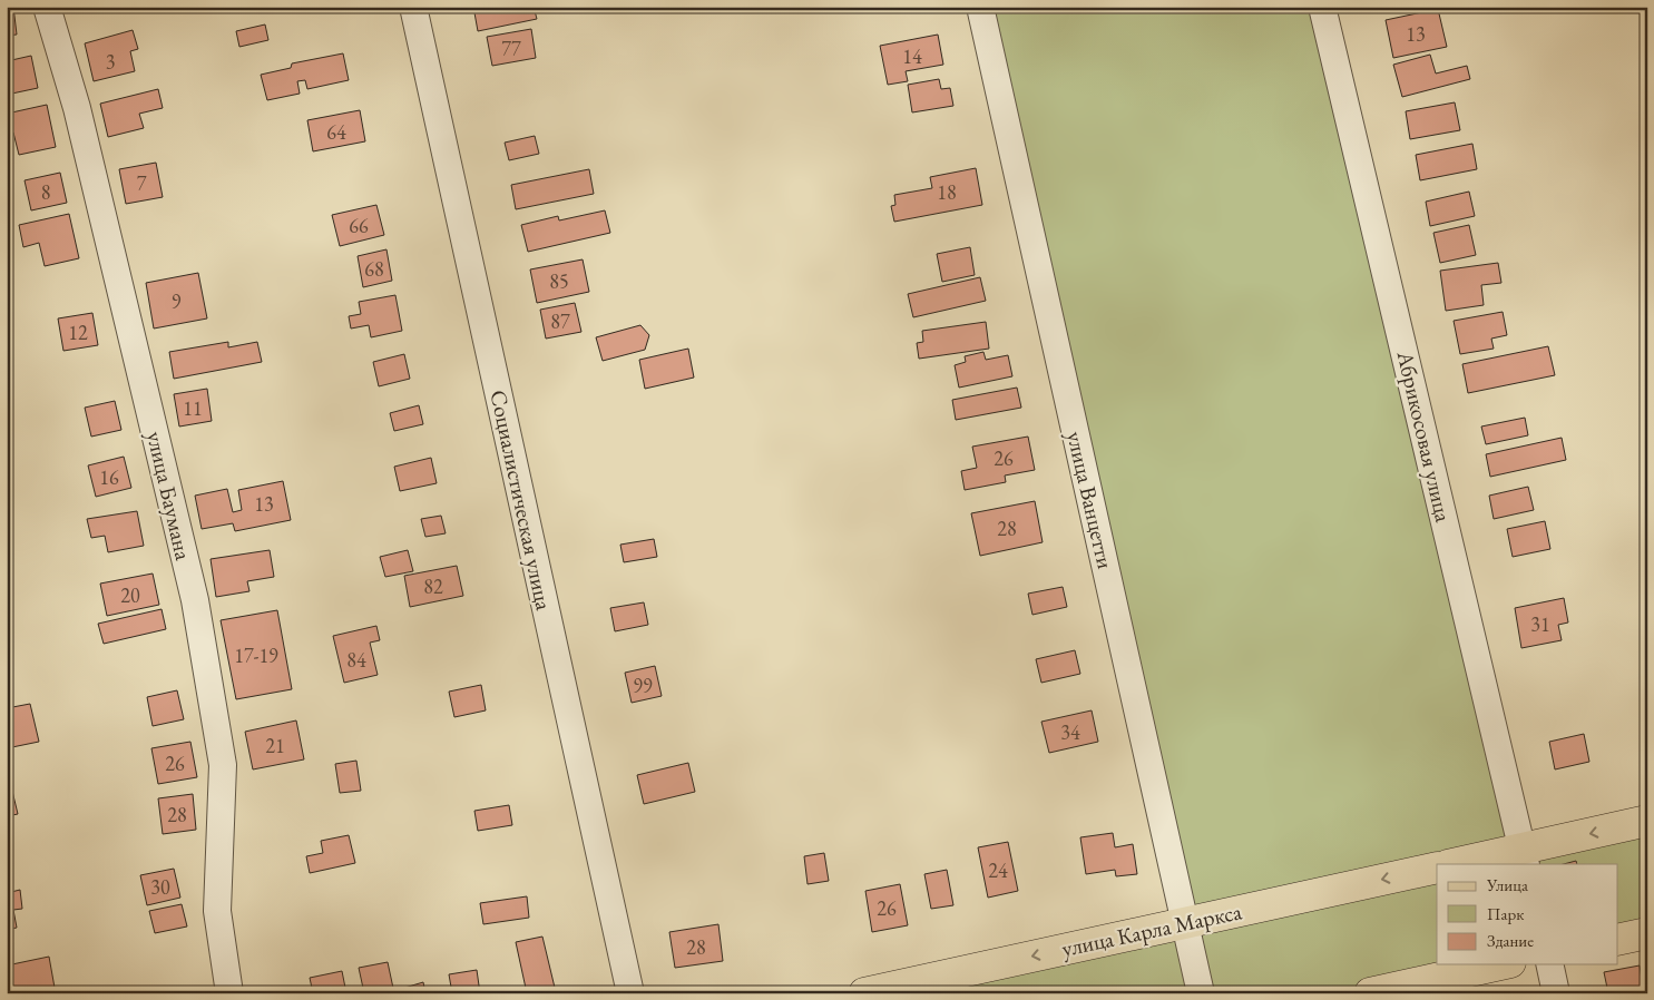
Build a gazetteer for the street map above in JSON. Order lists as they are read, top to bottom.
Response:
{
  "streets": {
    "main road": ["улица Карла Маркса"],
    "street": [
      "Абрикосовая улица",
      "улица Баумана",
      "Социалистическая улица",
      "улица Ванцетти"
    ]
  },
  "crossings": [
    ["улица Ванцетти", "улица Карла Маркса"]
  ],
  "one_way": ["улица Карла Маркса"],
  "house_numbers": [
    "13",
    "77",
    "14",
    "3",
    "64",
    "7",
    "8",
    "18",
    "66",
    "68",
    "85",
    "9",
    "87",
    "12",
    "11",
    "26",
    "16",
    "13",
    "28",
    "82",
    "20",
    "31",
    "17-19",
    "84",
    "99",
    "34",
    "21",
    "26",
    "28",
    "24",
    "30",
    "26",
    "28"
  ],
  "legend": ["Улица", "Парк", "Здание"]
}
